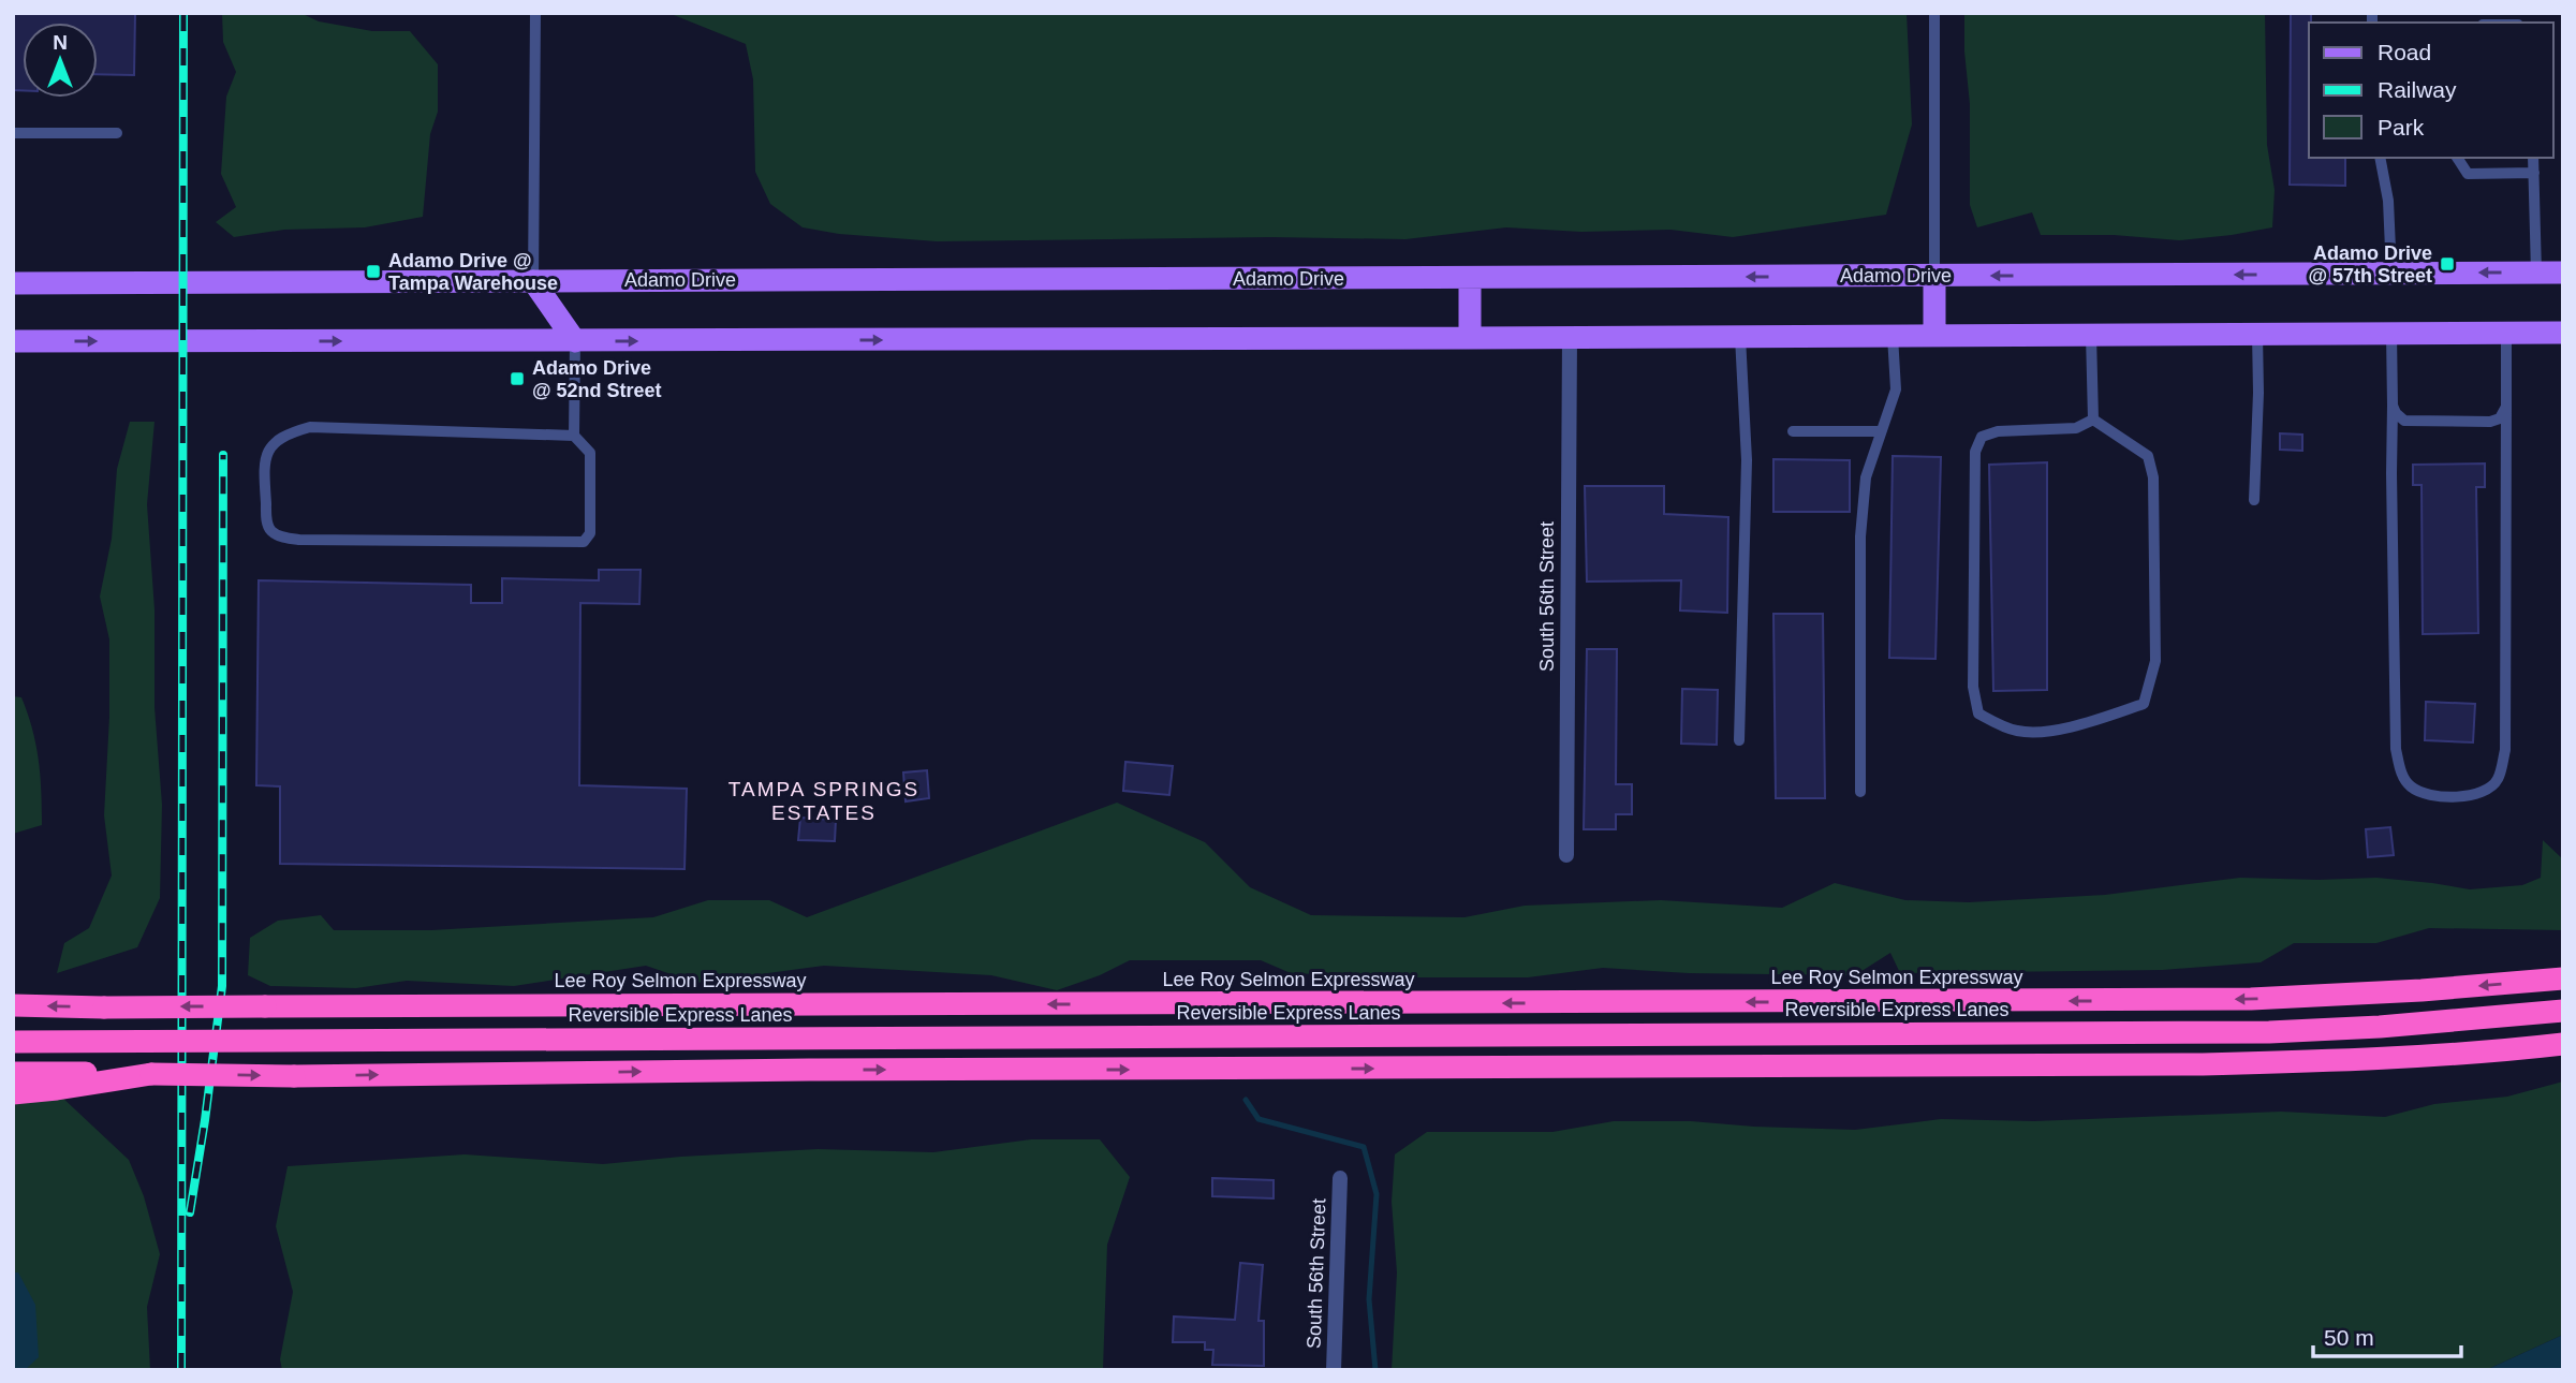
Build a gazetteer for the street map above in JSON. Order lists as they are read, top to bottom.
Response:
{
  "streets": {
    "highway": ["Lee Roy Selmon Expressway", "Reversible Express Lanes"],
    "main road": ["Adamo Drive"],
    "street": ["South 56th Street"]
  },
  "districts": ["TAMPA SPRINGS ESTATES"],
  "places": {
    "transit": ["Adamo Drive @ 57th Street", "Adamo Drive @ Tampa Warehouse", "Adamo Drive @ 52nd Street"]
  },
  "legend": ["Road", "Railway", "Park"],
  "scale_bar": "50 m",
  "north": "top"
}
